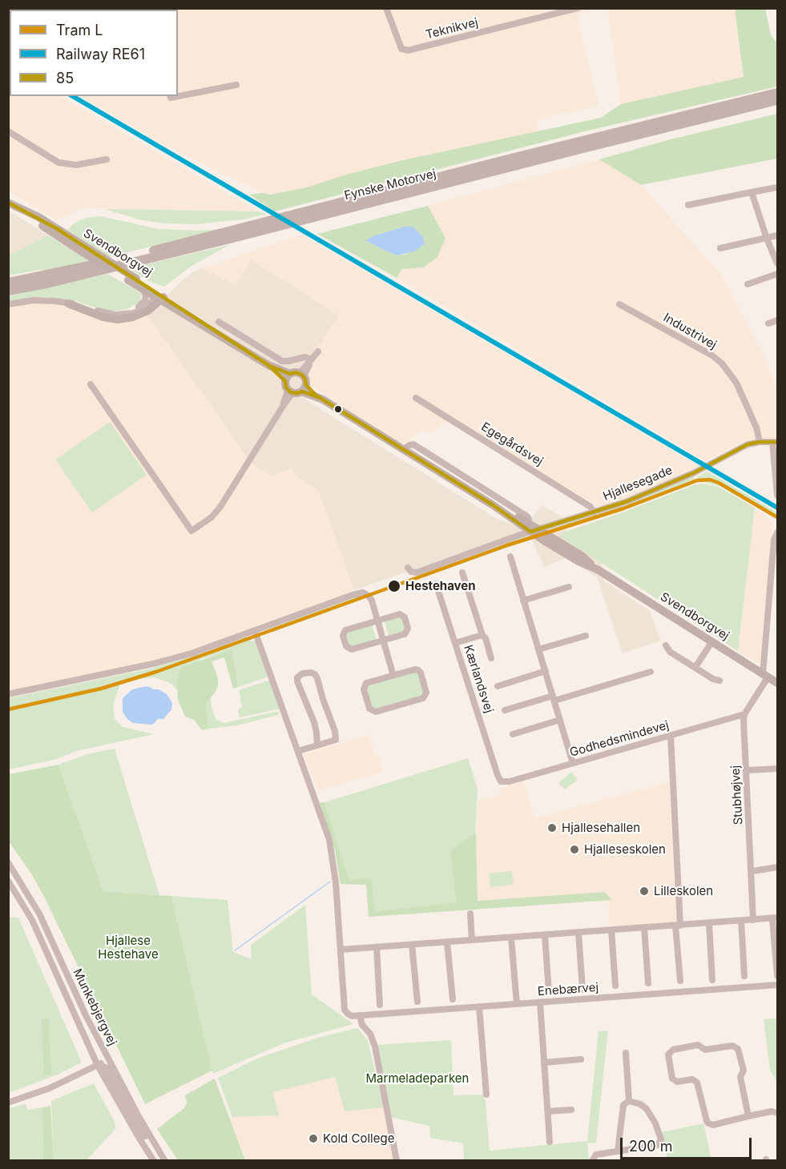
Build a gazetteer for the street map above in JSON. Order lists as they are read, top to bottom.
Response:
{
  "streets": {
    "highway": ["Fynske Motorvej"],
    "main road": ["Svendborgvej"],
    "street": [
      "Teknikvej",
      "Industrivej",
      "Egegårdsvej",
      "Hjallesegade",
      "Kærlandsvej",
      "Godhedsmindevej",
      "Stubhøjvej",
      "Enebærvej",
      "Munkebjergvej"
    ]
  },
  "crossings": [
    ["Svendborgvej", "Hjallesegade"],
    ["Industrivej", "Hjallesegade"],
    ["Egegårdsvej", "Hjallesegade"],
    ["Kærlandsvej", "Godhedsmindevej"],
    ["Godhedsmindevej", "Stubhøjvej"]
  ],
  "parks": ["Hjallese Hestehave", "Marmeladeparken"],
  "places": [
    "Hestehaven",
    "Hjallesehallen",
    "Hjalleseskolen",
    "Lilleskolen",
    "Kold College"
  ],
  "lines": ["rail line RE61", "transit line 85", "tram line L"],
  "legend": ["Tram L", "Railway RE61", "85"],
  "scale_bar": "200 m"
}
